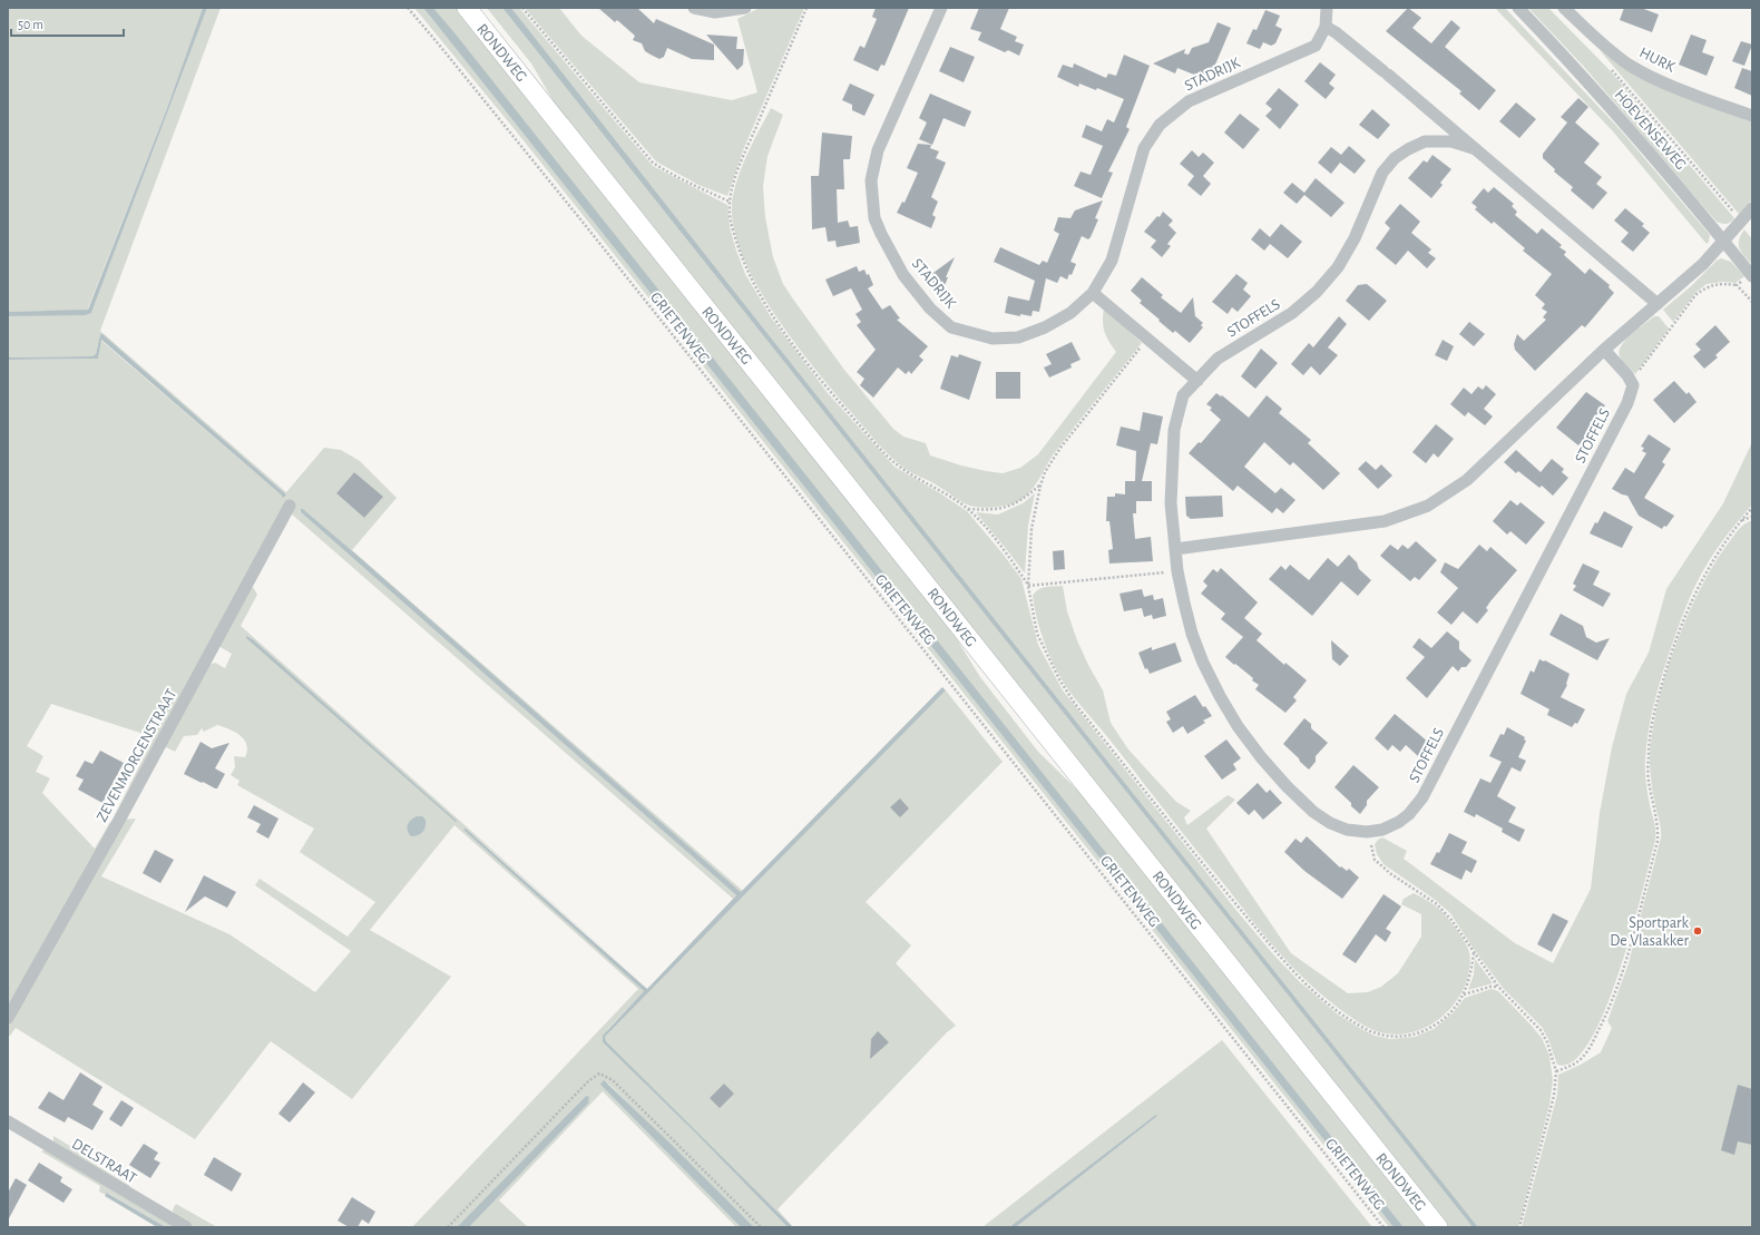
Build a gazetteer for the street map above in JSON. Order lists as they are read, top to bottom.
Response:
{
  "streets": {
    "main road": ["RONDWEG"],
    "street": [
      "HURK",
      "STADRIJK",
      "HOEVENSEWEG",
      "STOFFELS",
      "ZEVENMORGENSTRAAT",
      "DELSTRAAT"
    ],
    "path": ["GRIETENWEG"]
  },
  "crossings": [
    ["STADRIJK", "STOFFELS"]
  ],
  "places": ["Sportpark De Vlasakker"],
  "scale_bar": "50 m"
}
